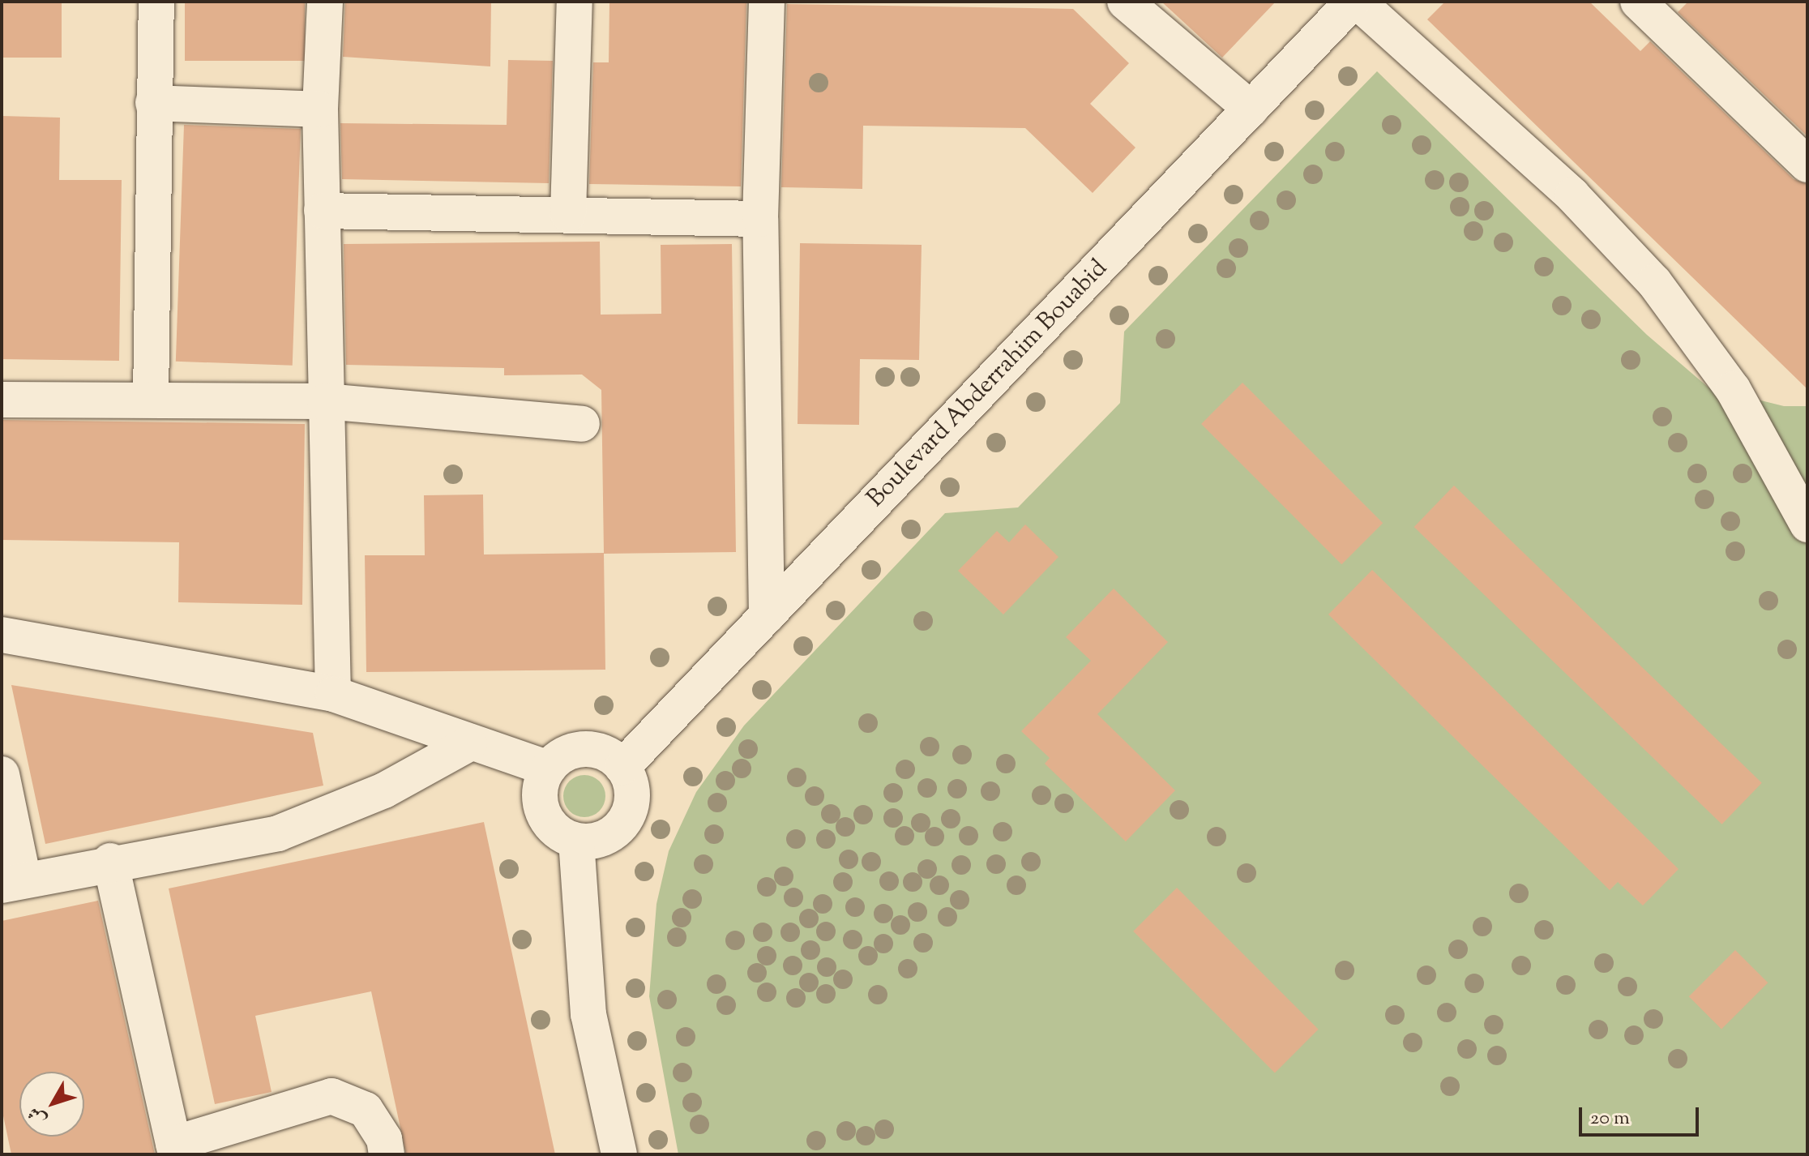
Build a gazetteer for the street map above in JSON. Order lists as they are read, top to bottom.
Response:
{
  "streets": {
    "street": ["Boulevard Abderrahim Bouabid"]
  },
  "scale_bar": "20 m",
  "north": "bottom left"
}
